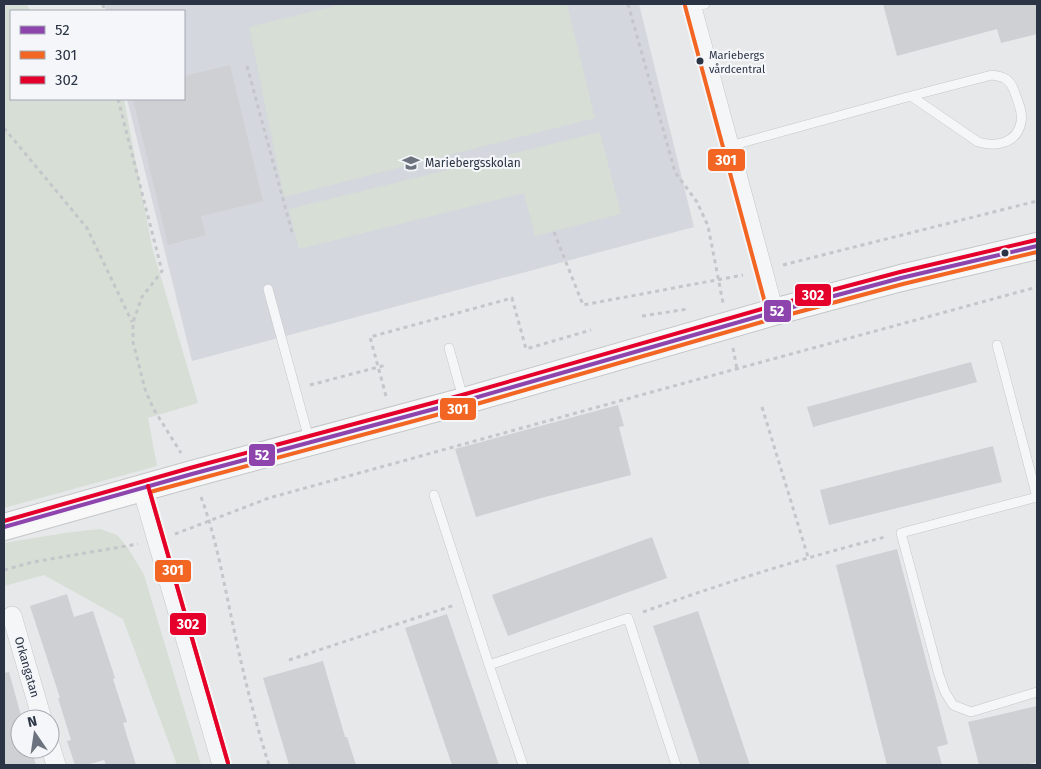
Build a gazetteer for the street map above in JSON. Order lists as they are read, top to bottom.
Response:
{
  "streets": {
    "street": ["Orkangatan"]
  },
  "places": {
    "other": ["Mariebergs vårdcentral"],
    "school or university": ["Mariebergsskolan"]
  },
  "lines": ["transit line 301", "transit line 302", "transit line 52"],
  "legend": ["52", "301", "302"],
  "north": "top"
}
